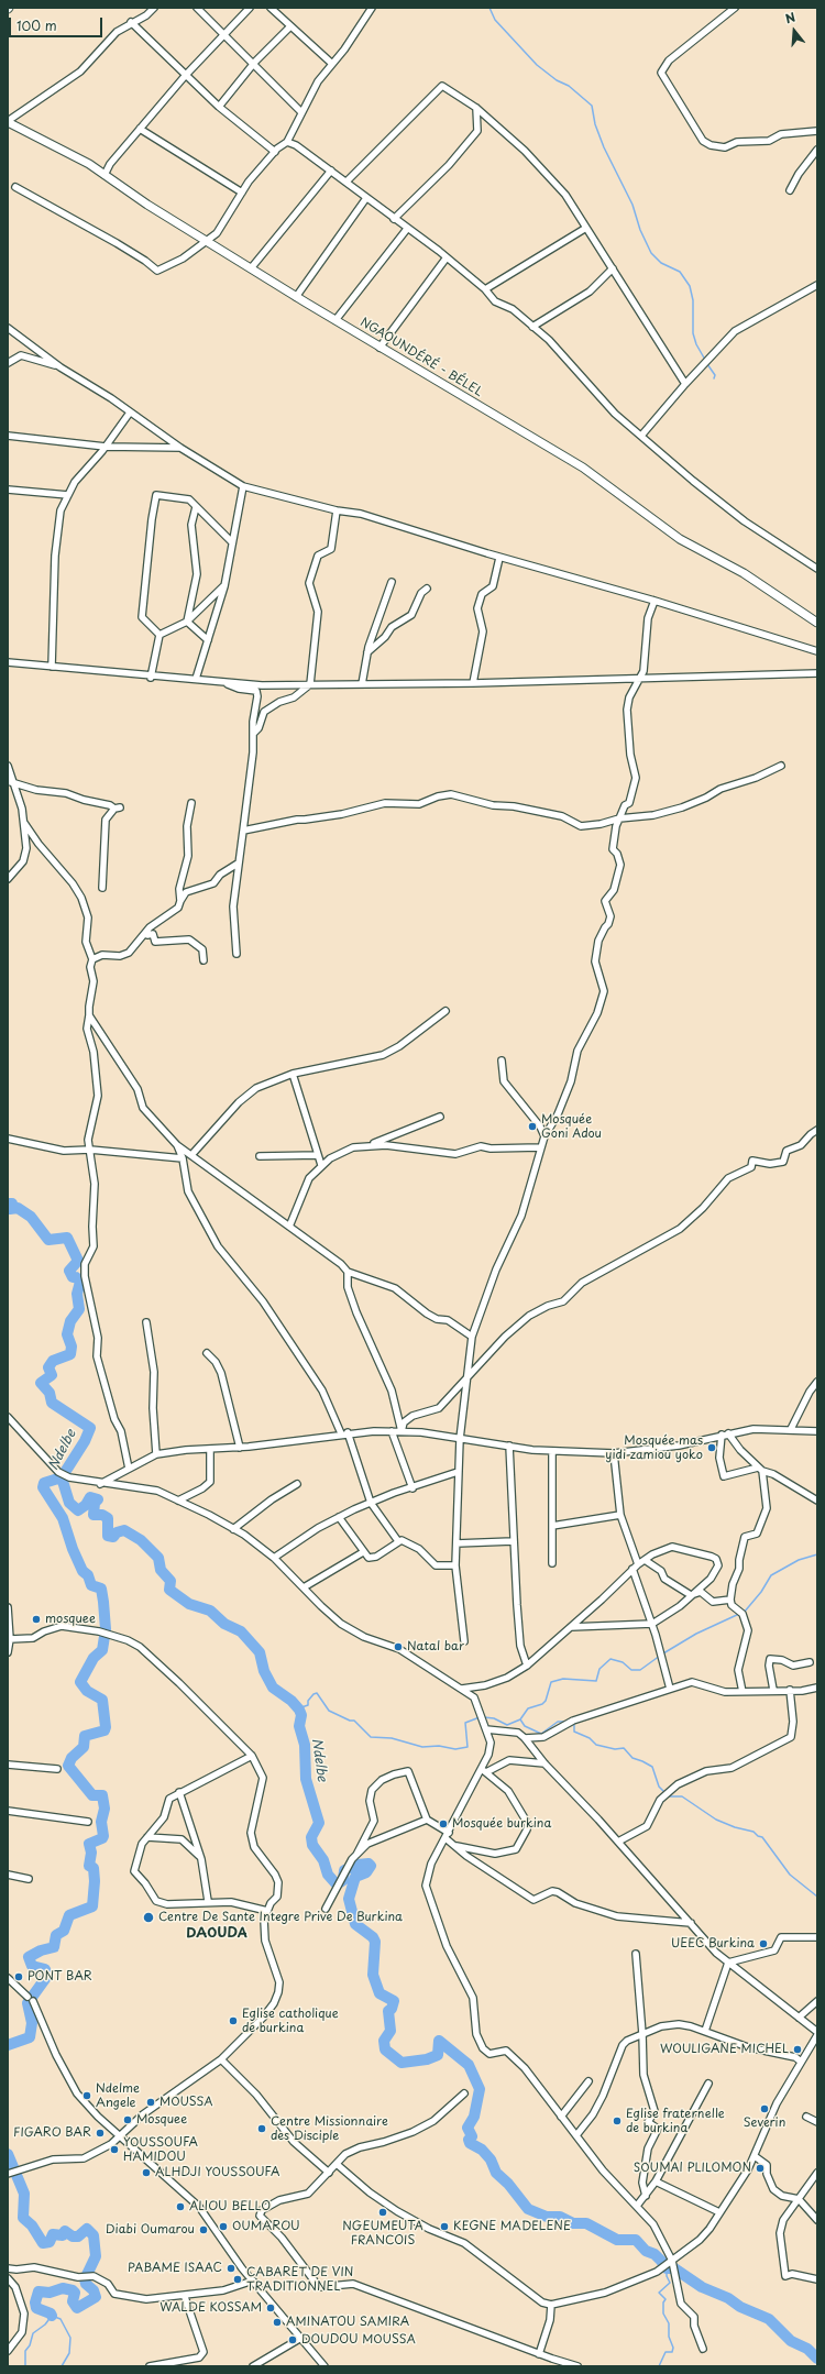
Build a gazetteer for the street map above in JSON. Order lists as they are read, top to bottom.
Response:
{
  "streets": {
    "main road": ["NGAOUNDÉRÉ - BÉLEL"]
  },
  "districts": ["DAOUDA"],
  "water": ["Ndelbe"],
  "places": [
    "Mosquée Goni Adou",
    "Mosquée mas yidi zamiou yoko",
    "mosquee",
    "Natal bar",
    "Mosquée burkina",
    "Centre De Sante Integre Prive De Burkina",
    "UEEC Burkina",
    "PONT BAR",
    "Eglise catholique de burkina",
    "WOULIGANE MICHEL",
    "Ndelme Angele",
    "MOUSSA",
    "Severin",
    "Mosquee",
    "Eglise fraternelle de burkina",
    "Centre Missionnaire des Disciple",
    "FIGARO BAR",
    "YOUSSOUFA HAMIDOU",
    "SOUMAI PLILOMON",
    "ALHDJI YOUSSOUFA",
    "ALIOU BELLO",
    "NGEUMEUTA FRANCOIS",
    "OUMAROU",
    "KEGNE MADELENE",
    "Diabi Oumarou",
    "PABAME ISAAC",
    "CABARET DE VIN TRADITIONNEL",
    "WALDE KOSSAM",
    "AMINATOU SAMIRA",
    "DOUDOU MOUSSA"
  ],
  "scale_bar": "100 m",
  "north": "top"
}
